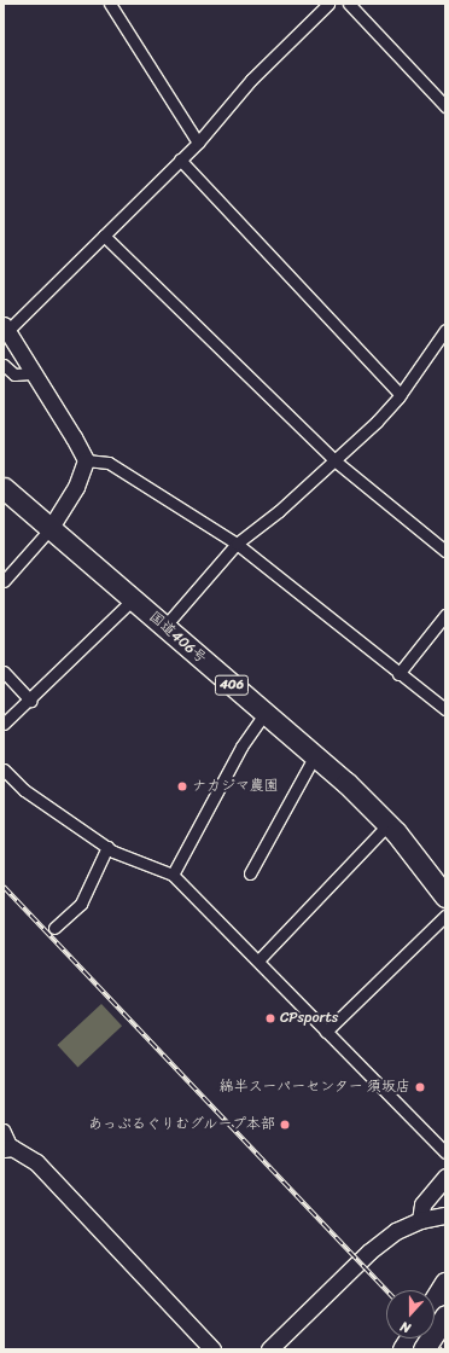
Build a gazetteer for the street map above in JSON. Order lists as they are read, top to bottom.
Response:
{
  "streets": {
    "highway": ["国道406号", "406"]
  },
  "places": [
    "ナカジマ農園",
    "CPsports",
    "綿半スーパーセンター 須坂店",
    "あっぷるぐりむグループ本部"
  ],
  "north": "bottom"
}
